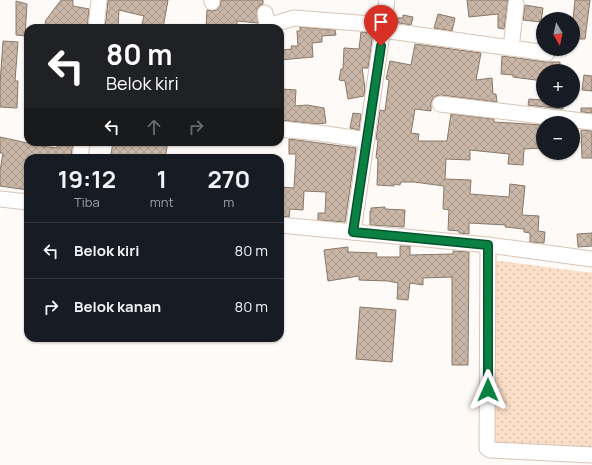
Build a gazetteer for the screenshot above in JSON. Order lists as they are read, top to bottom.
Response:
{
  "north": "bottom",
  "page": {
    "map_buttons": ["+", "−"],
    "turn": ["80 m", "Belok kiri"],
    "eta": [
      "19:12",
      "Tiba",
      "1",
      "mnt",
      "270",
      "m"
    ],
    "list": [
      {
        "name": "Belok kiri",
        "value": "80 m"
      },
      {
        "name": "Belok kanan",
        "value": "80 m"
      }
    ]
  }
}
